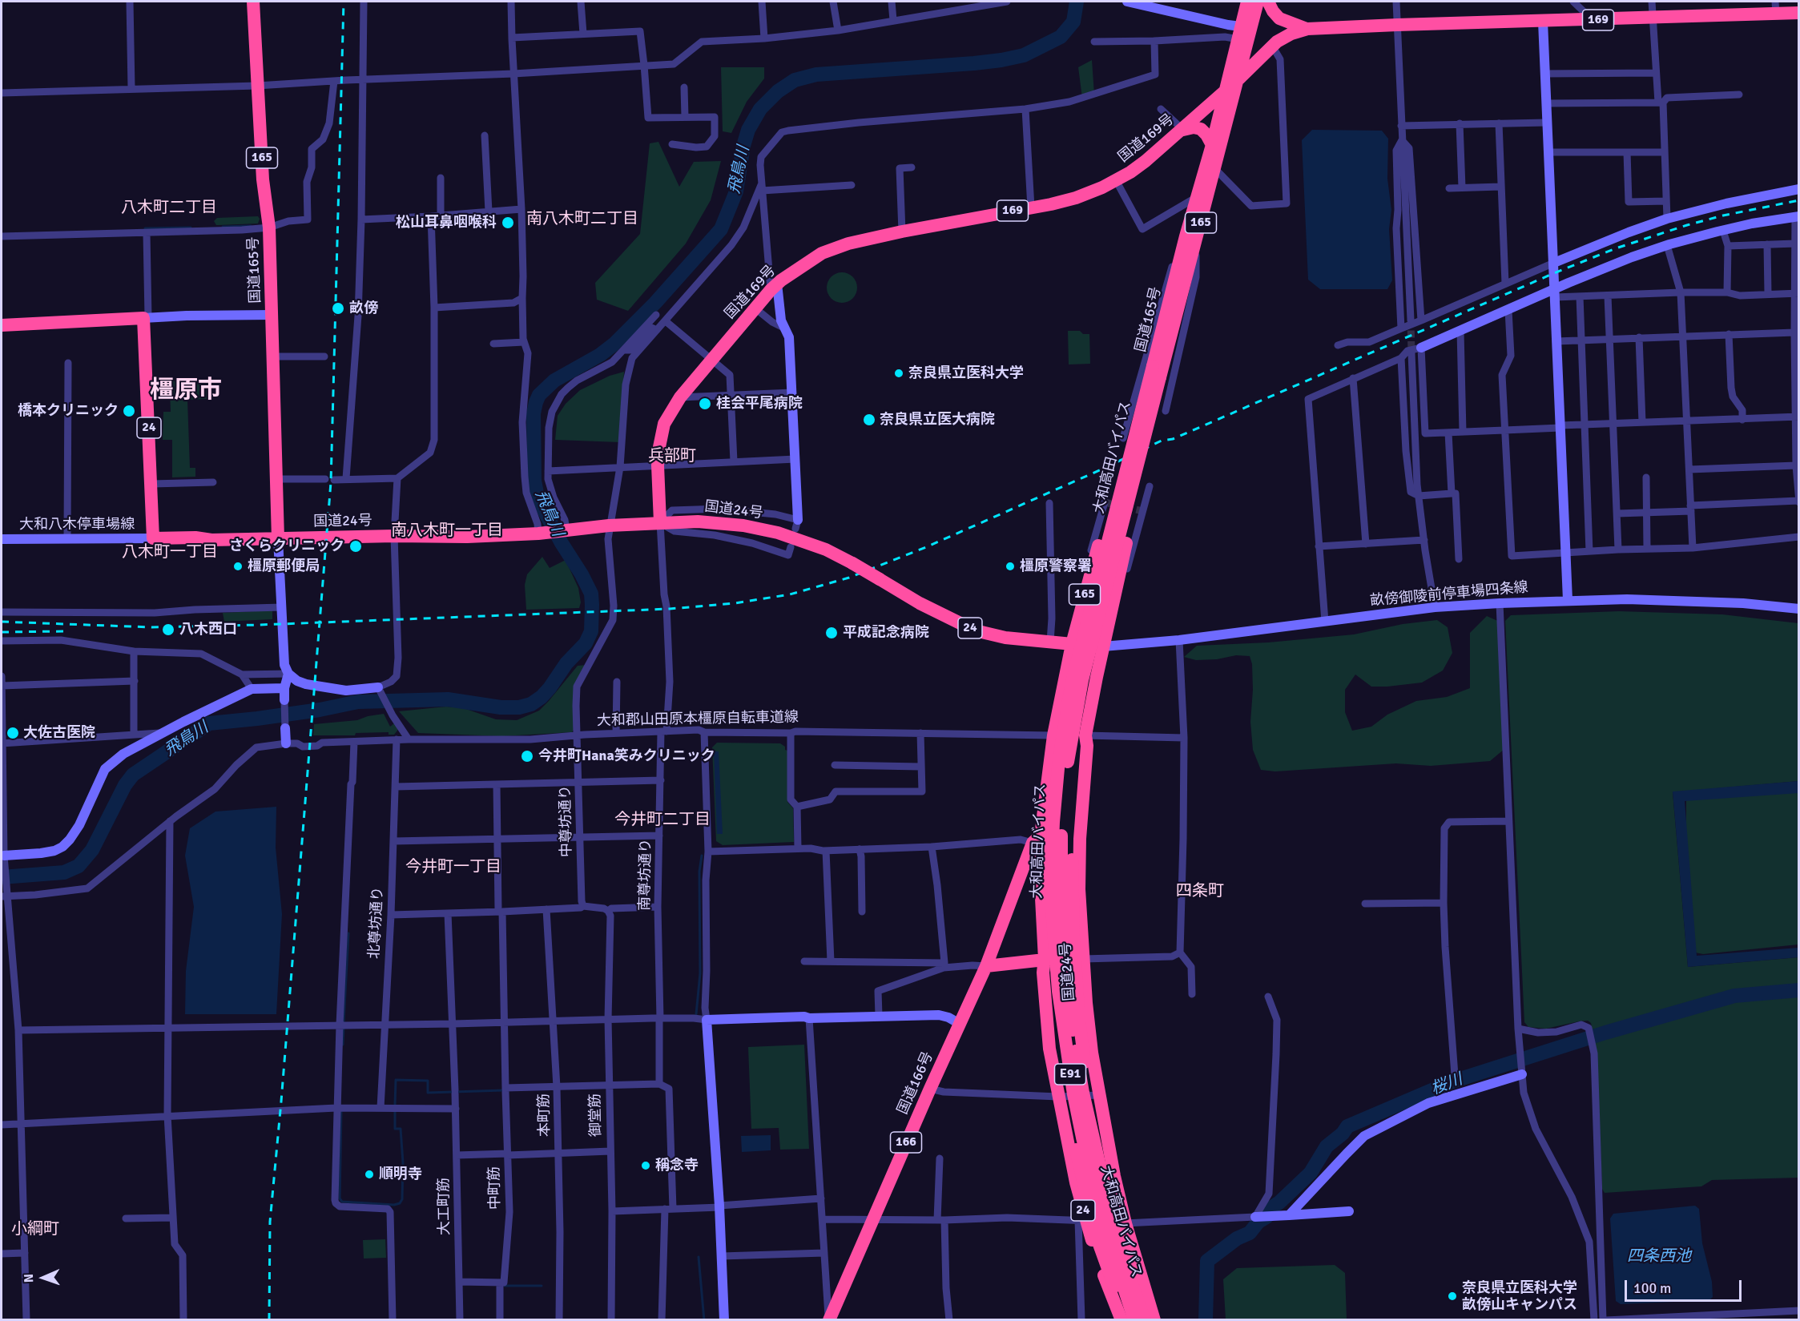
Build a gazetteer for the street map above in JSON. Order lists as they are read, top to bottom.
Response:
{
  "streets": {
    "highway": [
      "169",
      "国道169号",
      "165",
      "国道165号",
      "24",
      "大和高田バイパス",
      "国道24号",
      "E91",
      "国道166号",
      "166"
    ],
    "street": [
      "大和八木停車場線",
      "畝傍御陵前停車場四条線",
      "大和郡山田原本橿原自転車道線",
      "中尊坊通り",
      "南尊坊通り",
      "北尊坊通り",
      "本町筋",
      "御堂筋",
      "中町筋",
      "大工町筋"
    ]
  },
  "crossings": [
    ["国道169号", "国道165号"],
    ["国道169号", "国道24号"],
    ["国道169号", "南尊坊通り"],
    ["国道165号", "大和高田バイパス"],
    ["国道165号", "国道24号"],
    ["国道165号", "畝傍御陵前停車場四条線"],
    ["24", "国道24号"],
    ["24", "大和八木停車場線"],
    ["大和高田バイパス", "国道24号"],
    ["大和高田バイパス", "畝傍御陵前停車場四条線"],
    ["国道24号", "大和八木停車場線"],
    ["国道24号", "畝傍御陵前停車場四条線"],
    ["国道24号", "大和郡山田原本橿原自転車道線"],
    ["国道24号", "中尊坊通り"],
    ["国道24号", "南尊坊通り"],
    ["国道24号", "国道166号"],
    ["大和郡山田原本橿原自転車道線", "中尊坊通り"],
    ["大和郡山田原本橿原自転車道線", "南尊坊通り"],
    ["大和郡山田原本橿原自転車道線", "北尊坊通り"]
  ],
  "districts": [
    "八木町二丁目",
    "南八木町二丁目",
    "橿原市",
    "兵部町",
    "南八木町一丁目",
    "八木町一丁目",
    "今井町二丁目",
    "今井町一丁目",
    "四条町",
    "小綱町"
  ],
  "water": ["飛鳥川", "桜川", "四条西池"],
  "places": [
    "松山耳鼻咽喉科",
    "畝傍",
    "奈良県立医科大学",
    "桂会平尾病院",
    "橋本クリニック",
    "奈良県立医大病院",
    "さくらクリニック",
    "橿原郵便局",
    "橿原警察署",
    "八木西口",
    "平成記念病院",
    "大佐古医院",
    "今井町Hana笑みクリニック",
    "稱念寺",
    "順明寺",
    "奈良県立医科大学 畝傍山キャンパス"
  ],
  "scale_bar": "100 m",
  "north": "left"
}
